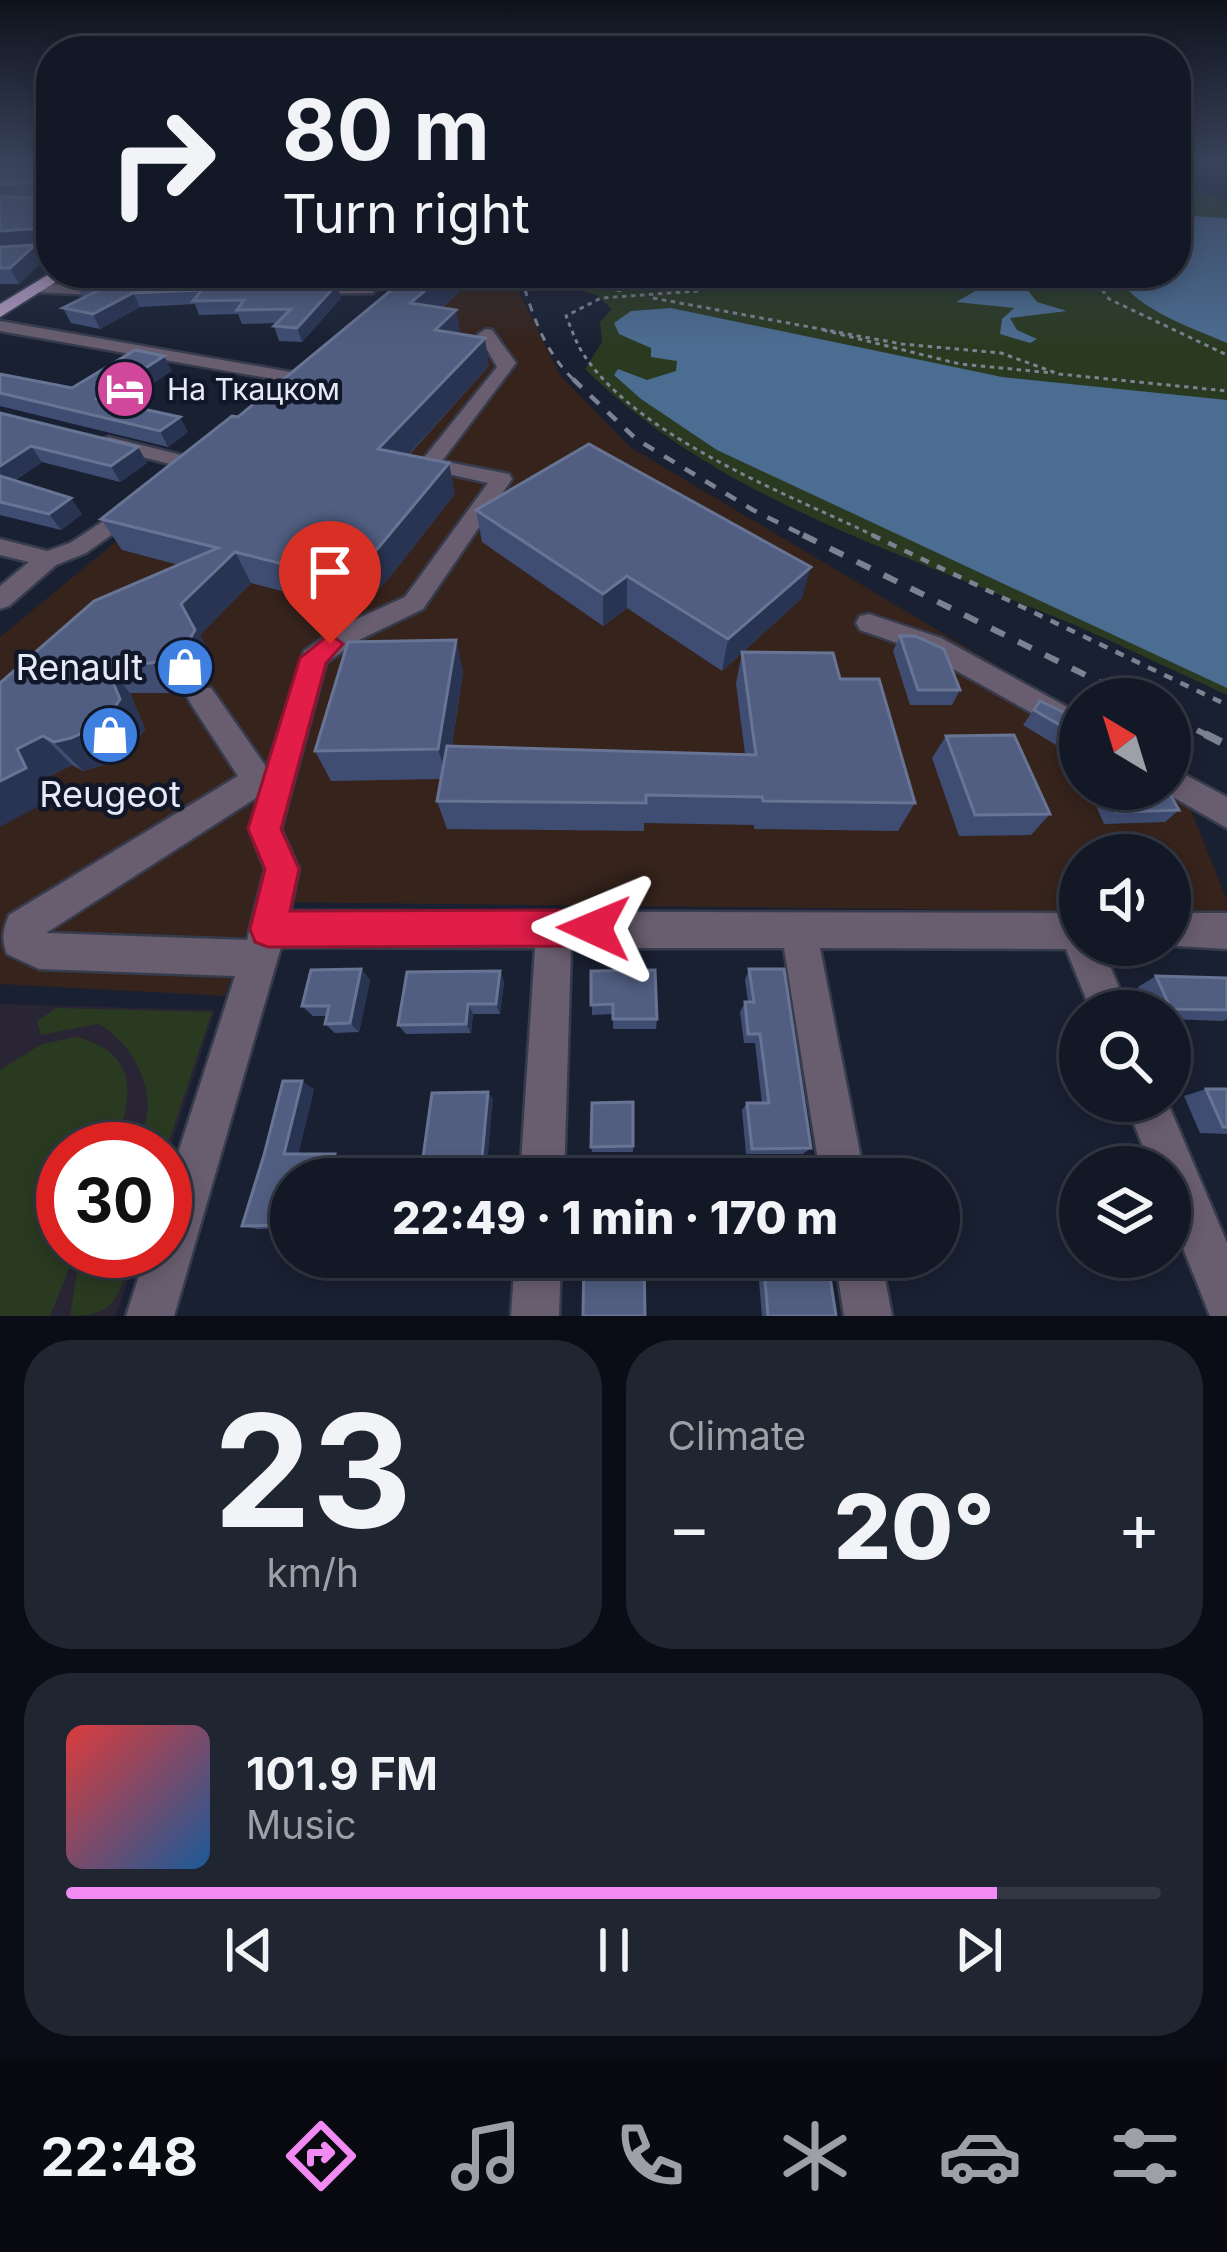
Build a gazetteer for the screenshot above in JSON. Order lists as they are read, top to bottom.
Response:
{
  "places": {
    "hotel": ["На Ткацком"],
    "shop": ["Renault", "Reugeot"]
  },
  "north": "top left",
  "page": {
    "turn": ["80 m", "Turn right"],
    "limit": "30",
    "trip": "22:49 · 1 min · 170 m",
    "tile": [
      ["23", "km/h"],
      "Climate"
    ],
    "heat": ["−", "20°", "+"],
    "song": ["101.9 FM", "Music"],
    "tabs": "22:48"
  }
}
